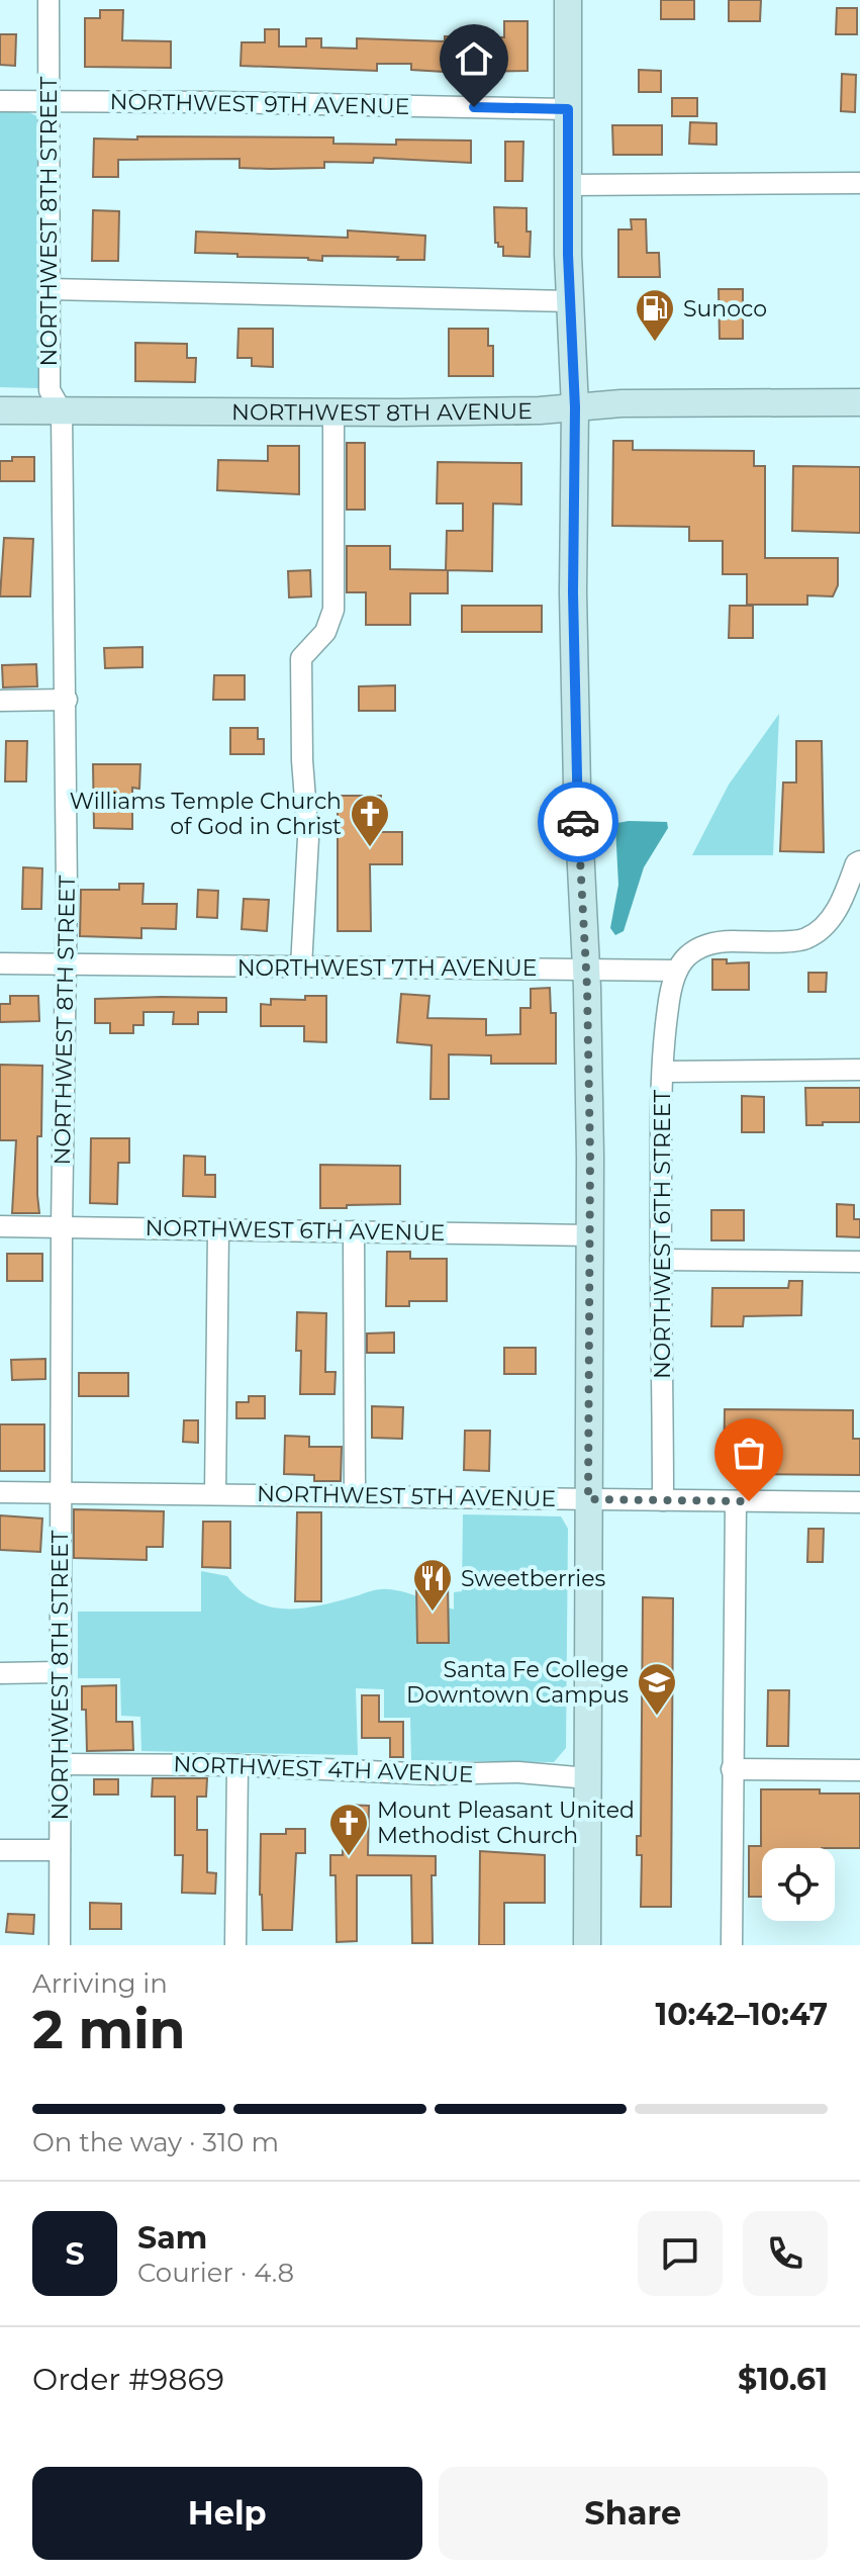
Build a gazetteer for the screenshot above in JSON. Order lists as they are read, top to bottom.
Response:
{
  "streets": {
    "street": [
      "NORTHWEST 9TH AVENUE",
      "NORTHWEST 8TH STREET",
      "NORTHWEST 8TH AVENUE",
      "NORTHWEST 7TH AVENUE",
      "NORTHWEST 6TH AVENUE",
      "NORTHWEST 6TH STREET",
      "NORTHWEST 5TH AVENUE",
      "NORTHWEST 4TH AVENUE"
    ]
  },
  "crossings": [
    ["NORTHWEST 9TH AVENUE", "NORTHWEST 8TH STREET"],
    ["NORTHWEST 8TH STREET", "NORTHWEST 8TH AVENUE"],
    ["NORTHWEST 8TH STREET", "NORTHWEST 7TH AVENUE"],
    ["NORTHWEST 8TH STREET", "NORTHWEST 6TH AVENUE"],
    ["NORTHWEST 8TH STREET", "NORTHWEST 5TH AVENUE"],
    ["NORTHWEST 8TH STREET", "NORTHWEST 4TH AVENUE"],
    ["NORTHWEST 7TH AVENUE", "NORTHWEST 6TH STREET"],
    ["NORTHWEST 6TH STREET", "NORTHWEST 5TH AVENUE"]
  ],
  "places": {
    "fuel station": ["Sunoco"],
    "church": ["Williams Temple Church of God in Christ", "Mount Pleasant United Methodist Church"],
    "restaurant": ["Sweetberries"],
    "school or university": ["Santa Fe College Downtown Campus"]
  },
  "page": {
    "heading": ["2 min", "Arriving in", "10:42–10:47"],
    "panel": [
      "Sam",
      "Courier · 4.8",
      "Order #9869",
      "$10.61"
    ],
    "bar": "On the way · 310 m",
    "round": "S",
    "buttons": ["Help", "Share"]
  }
}
